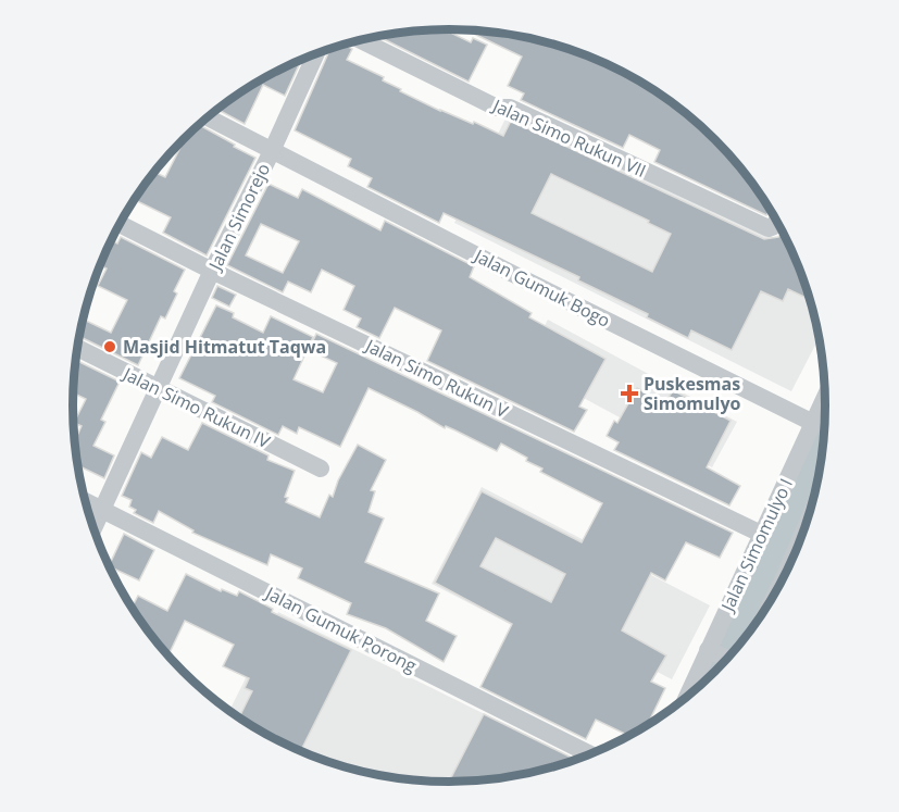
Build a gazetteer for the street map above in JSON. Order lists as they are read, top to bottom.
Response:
{
  "streets": {
    "street": [
      "Jalan Simo Rukun VII",
      "Jalan Simorejo",
      "Jalan Gumuk Bogo",
      "Jalan Simo Rukun V",
      "Jalan Simo Rukun IV",
      "Jalan Simomulyo I",
      "Jalan Gumuk Porong"
    ]
  },
  "crossings": [
    ["Jalan Simorejo", "Jalan Gumuk Bogo"],
    ["Jalan Simorejo", "Jalan Simo Rukun V"],
    ["Jalan Simorejo", "Jalan Simo Rukun IV"],
    ["Jalan Simorejo", "Jalan Gumuk Porong"],
    ["Jalan Gumuk Bogo", "Jalan Simomulyo I"],
    ["Jalan Simo Rukun V", "Jalan Simomulyo I"]
  ],
  "places": {
    "other": ["Masjid Hitmatut Taqwa"],
    "health": ["Puskesmas Simomulyo"]
  }
}
